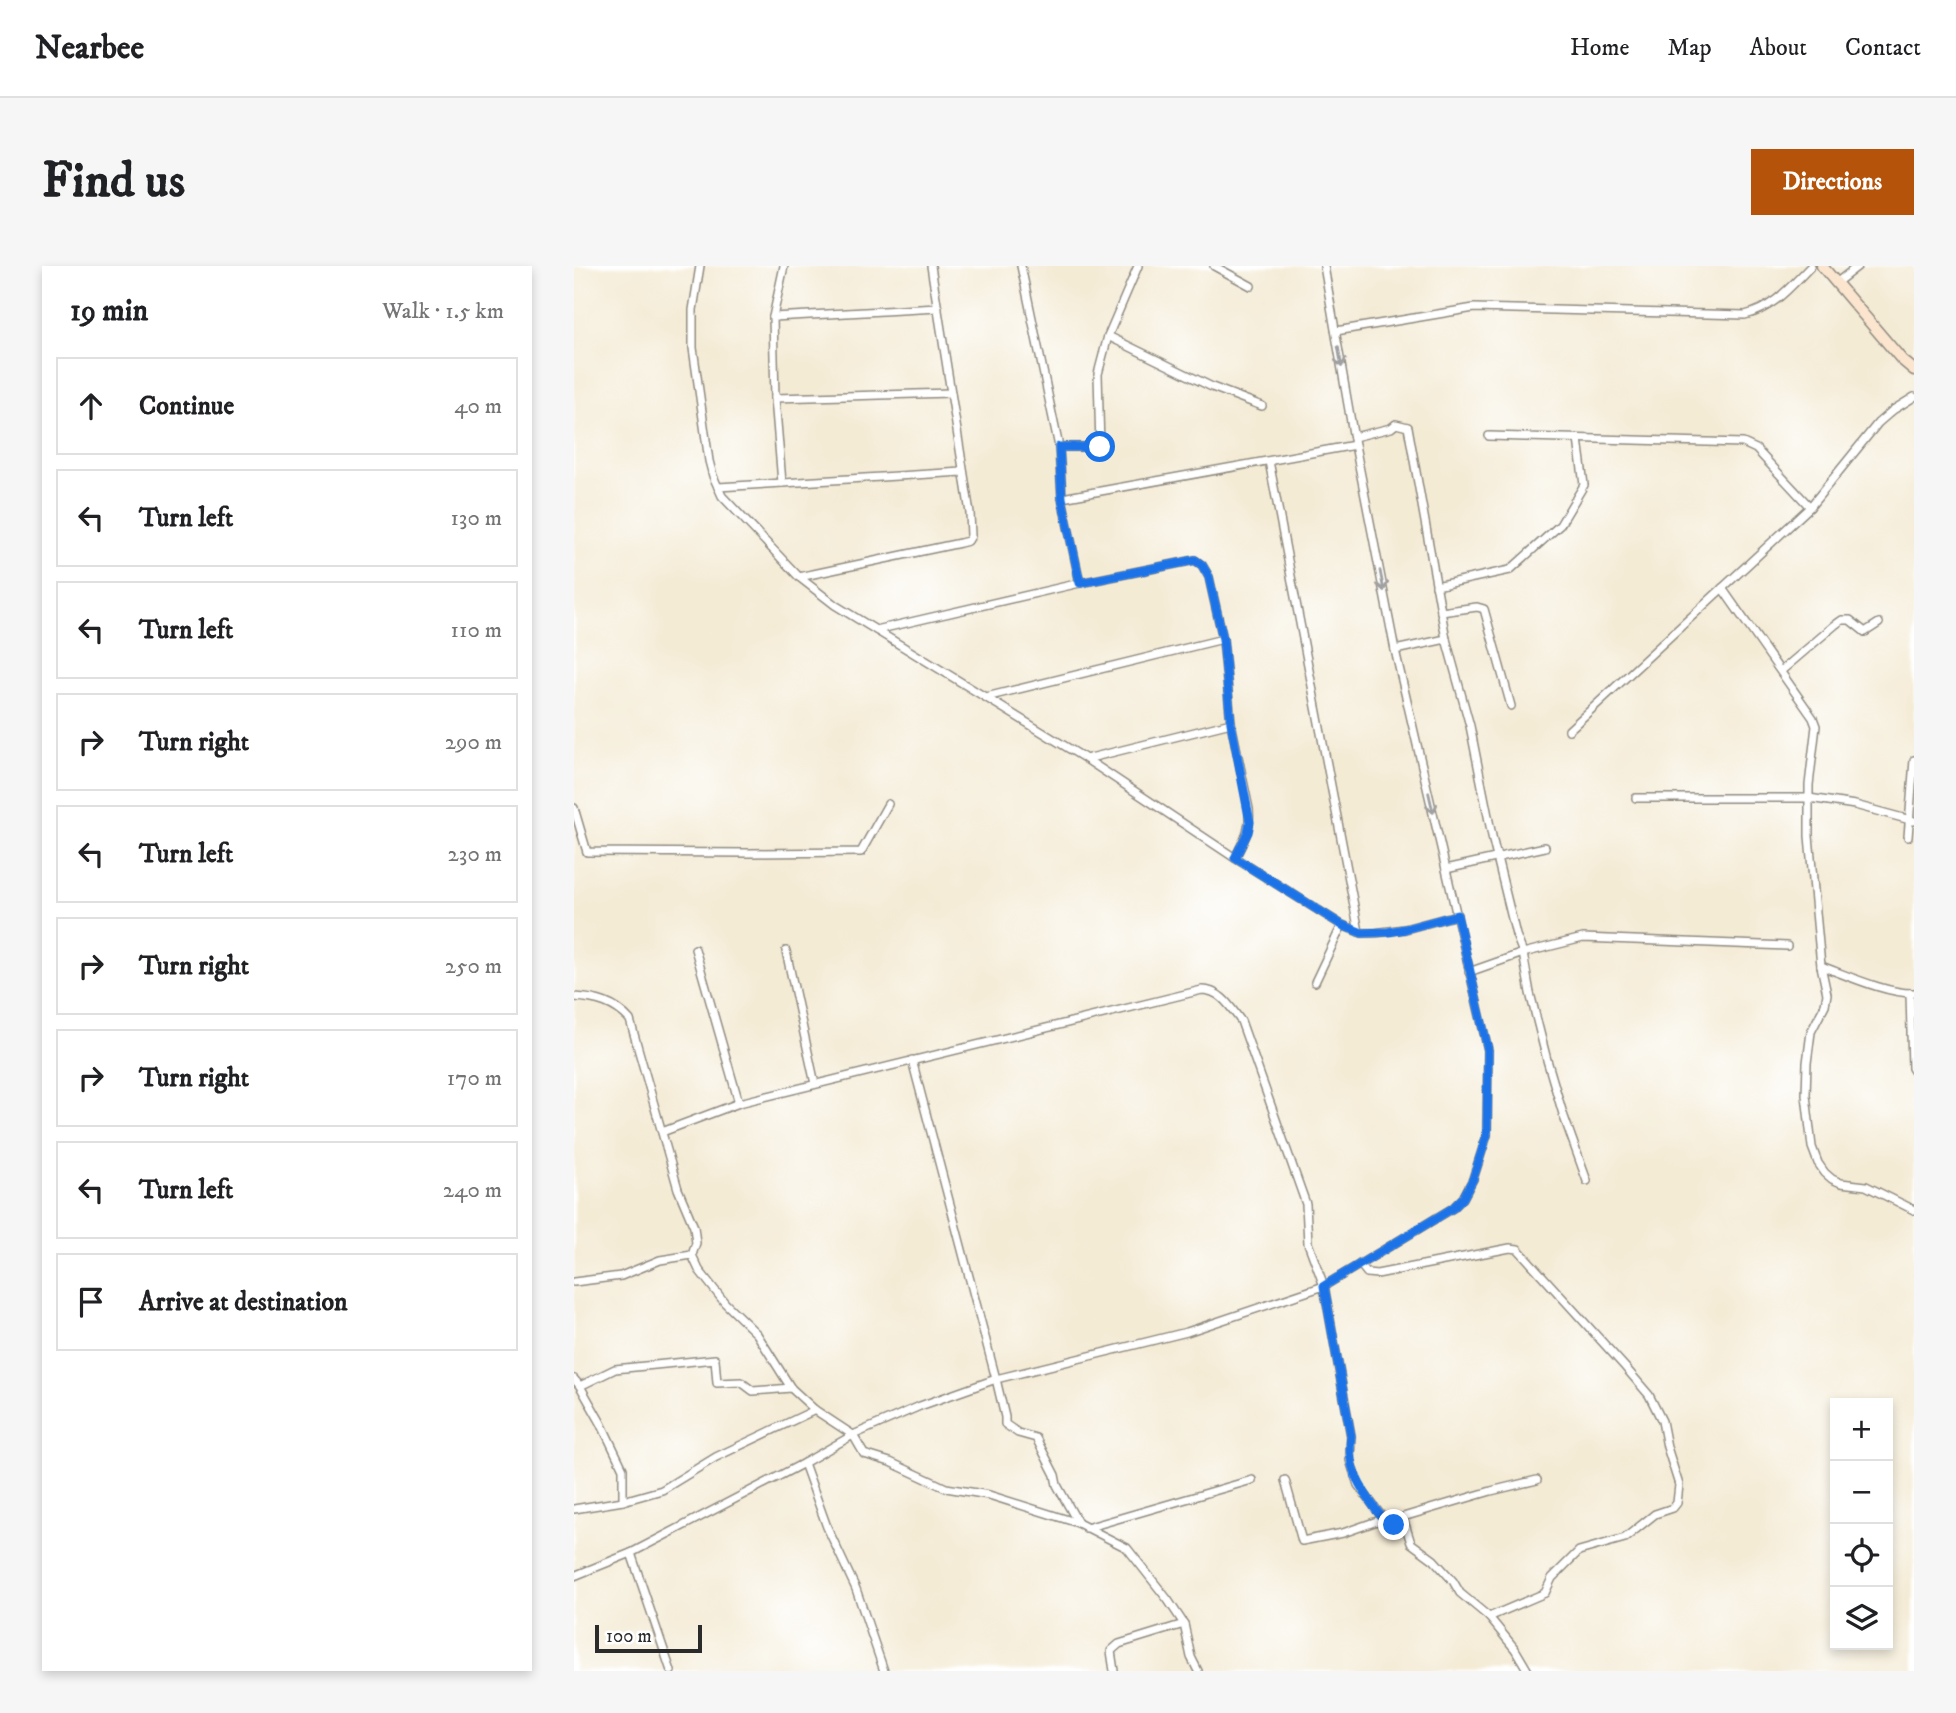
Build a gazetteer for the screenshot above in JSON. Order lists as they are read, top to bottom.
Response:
{
  "scale_bar": "100 m",
  "page": {
    "header": "Nearbee",
    "nav": [
      "Home",
      "Map",
      "About",
      "Contact"
    ],
    "buttons": "Directions",
    "title": "Find us",
    "heading": ["19 min", "Walk · 1.5 km"],
    "list": [
      ["Continue", "40 m"],
      ["Turn left", "130 m"],
      ["Turn left", "110 m"],
      ["Turn right", "290 m"],
      ["Turn left", "230 m"],
      ["Turn right", "250 m"],
      ["Turn right", "170 m"],
      ["Turn left", "240 m"],
      "Arrive at destination"
    ],
    "map_buttons": ["+", "−"],
    "scale": "100 m"
  }
}
